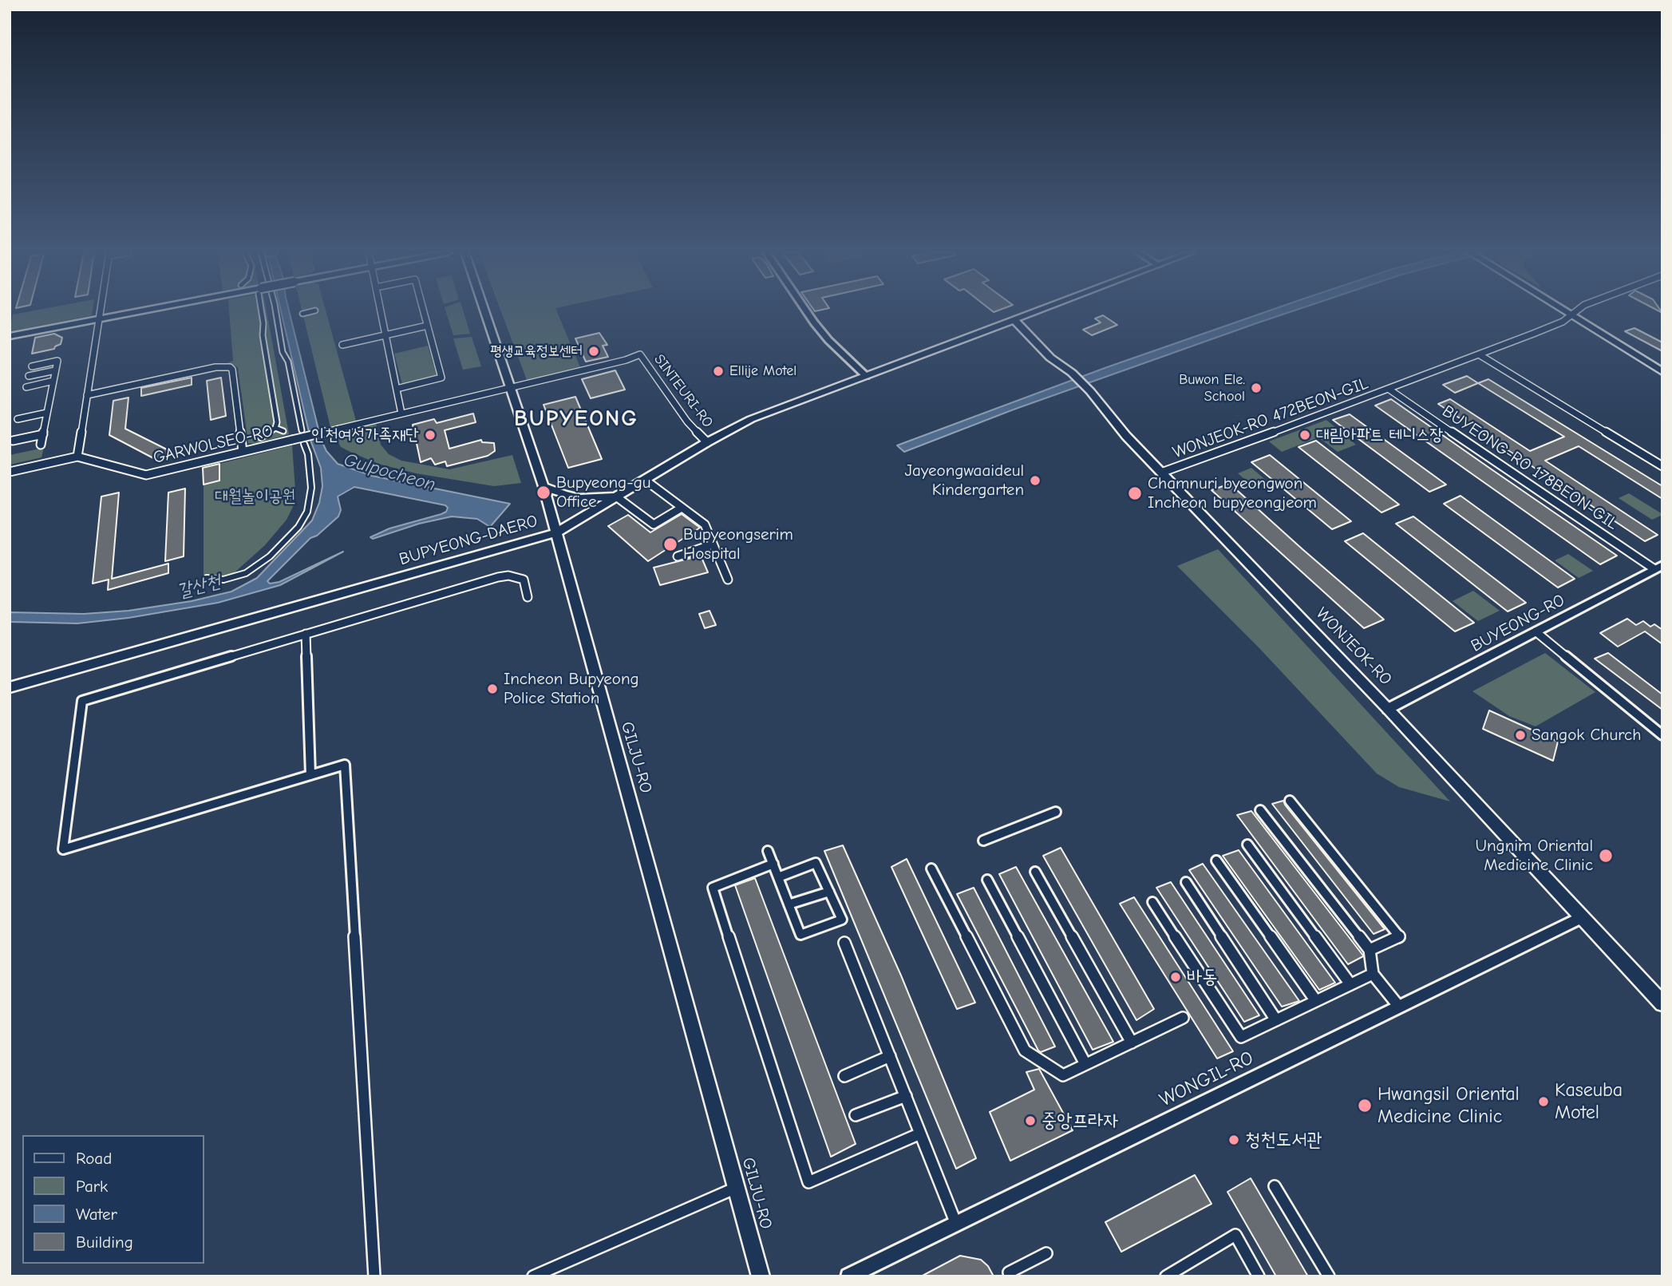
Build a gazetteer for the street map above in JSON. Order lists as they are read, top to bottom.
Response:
{
  "streets": {
    "main road": ["BUPYEONG-DAERO", "WONJEOK-RO", "GILJU-RO"],
    "street": [
      "SINTEURI-RO",
      "WONJEOK-RO 472BEON-GIL",
      "GARWOLSEO-RO",
      "BUYEONG-RO 178BEON-GIL",
      "BUYEONG-RO",
      "WONGIL-RO"
    ]
  },
  "crossings": [
    ["SINTEURI-RO", "BUPYEONG-DAERO"],
    ["SINTEURI-RO", "GILJU-RO"],
    ["WONJEOK-RO 472BEON-GIL", "BUYEONG-RO 178BEON-GIL"],
    ["WONJEOK-RO 472BEON-GIL", "WONJEOK-RO"],
    ["BUYEONG-RO 178BEON-GIL", "BUYEONG-RO"],
    ["BUPYEONG-DAERO", "WONJEOK-RO"],
    ["BUPYEONG-DAERO", "GILJU-RO"],
    ["BUYEONG-RO", "WONJEOK-RO"],
    ["WONJEOK-RO", "WONGIL-RO"]
  ],
  "districts": ["BUPYEONG"],
  "water": ["Gulpocheon", "갈산천"],
  "parks": ["대월놀이공원"],
  "places": [
    "평생교육정보센터",
    "Ellije Motel",
    "Buwon Ele. School",
    "인천여성가족재단",
    "대림아파트 테니스장",
    "Jayeongwaaideul Kindergarten",
    "Bupyeong-gu Office",
    "Chamnuri byeongwon Incheon bupyeongjeom",
    "Bupyeongserim Hospital",
    "Incheon Bupyeong Police Station",
    "Sangok Church",
    "Ungnim Oriental Medicine Clinic",
    "바동",
    "Kaseuba Motel",
    "Hwangsil Oriental Medicine Clinic",
    "중앙프라자",
    "청천도서관"
  ],
  "legend": [
    "Road",
    "Park",
    "Water",
    "Building"
  ]
}
